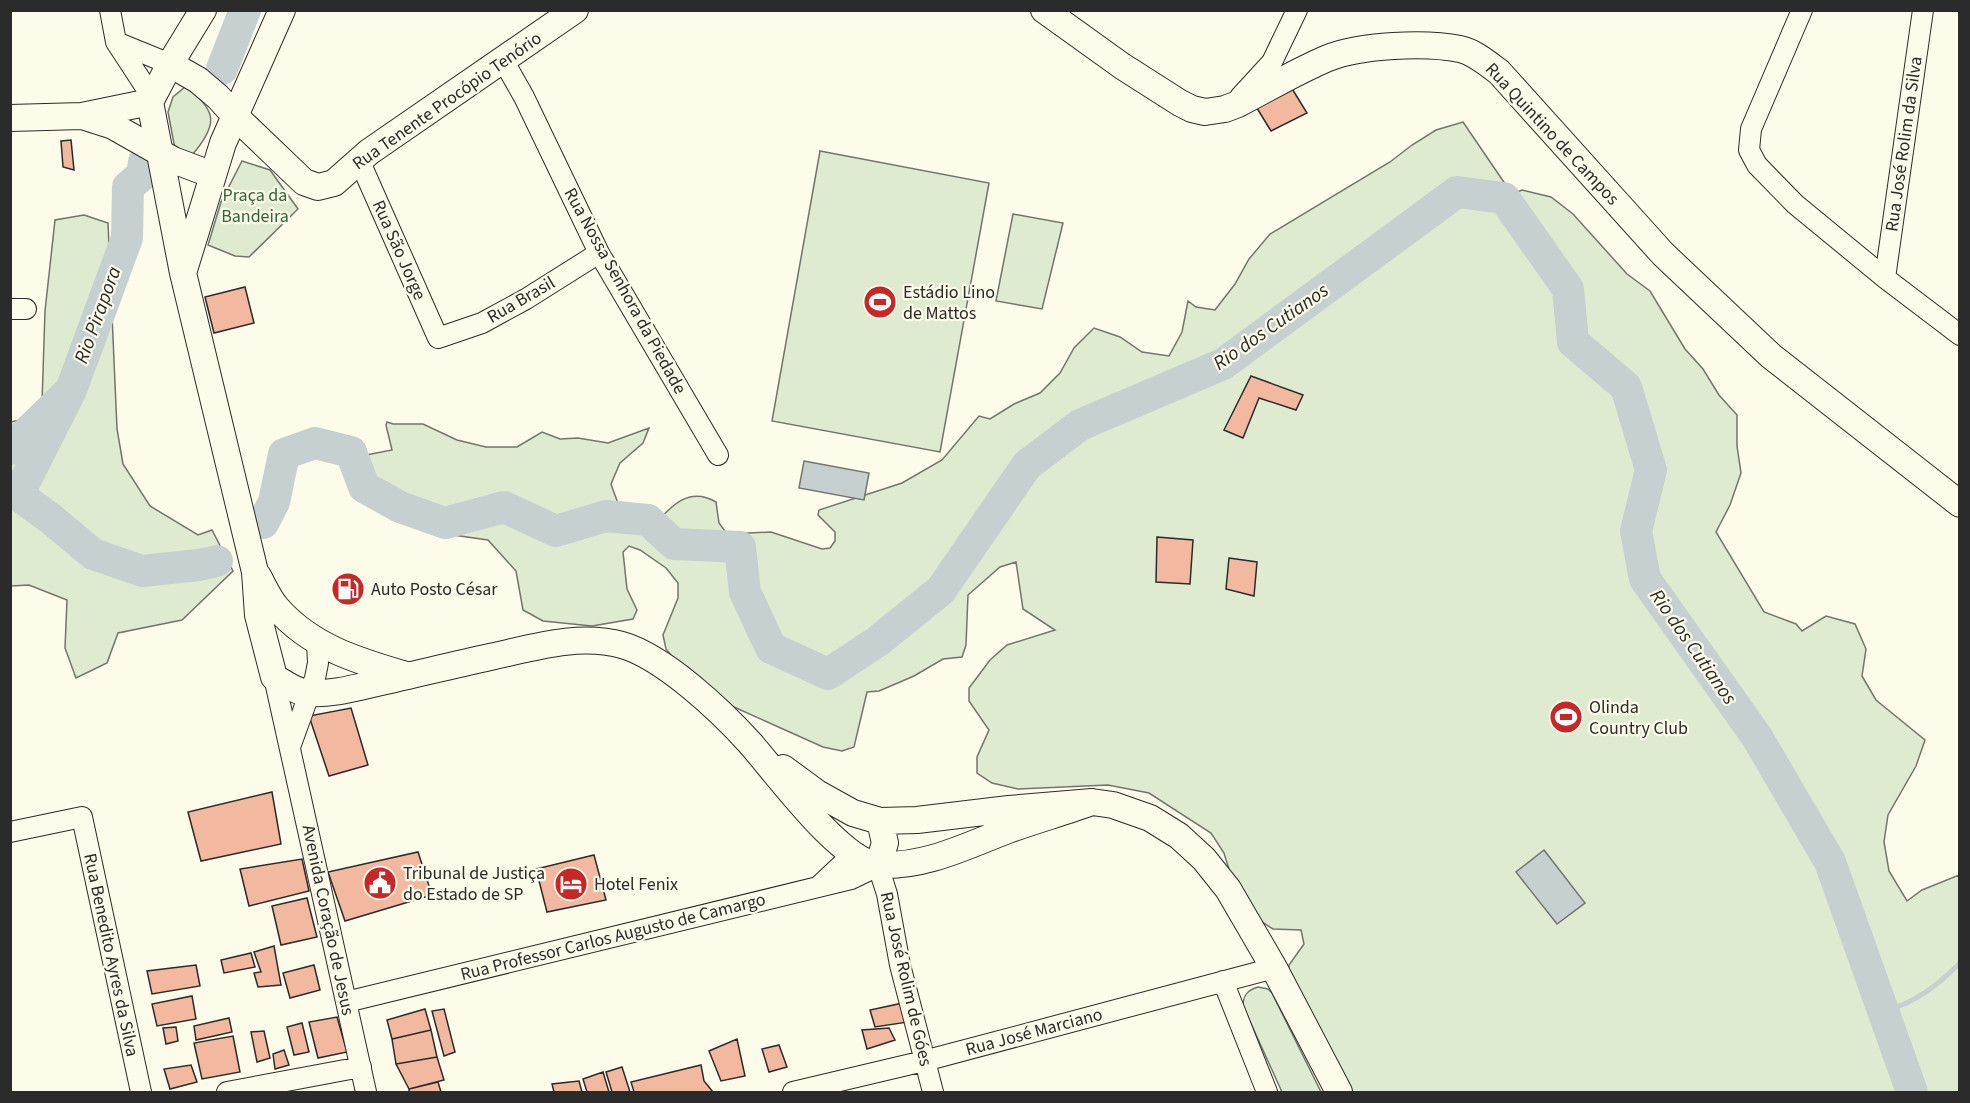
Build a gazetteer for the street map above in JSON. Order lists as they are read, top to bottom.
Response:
{
  "streets": {
    "main road": ["Rua Tenente Procópio Tenório", "Rua Quintino de Campos", "Avenida Coração de Jesus"],
    "street": [
      "Rua José Rolim da Silva",
      "Rua São Jorge",
      "Rua Nossa Senhora da Piedade",
      "Rua Brasil",
      "Rua Professor Carlos Augusto de Camargo",
      "Rua Benedito Ayres da Silva",
      "Rua José Rolim de Góes",
      "Rua José Marciano"
    ]
  },
  "crossings": [
    ["Rua Tenente Procópio Tenório", "Rua São Jorge"],
    ["Rua Tenente Procópio Tenório", "Rua Nossa Senhora da Piedade"],
    ["Rua São Jorge", "Rua Brasil"],
    ["Rua Nossa Senhora da Piedade", "Rua Brasil"],
    ["Avenida Coração de Jesus", "Rua Professor Carlos Augusto de Camargo"],
    ["Rua Professor Carlos Augusto de Camargo", "Rua José Rolim de Góes"],
    ["Rua José Rolim de Góes", "Rua José Marciano"]
  ],
  "water": ["Rio Pirapora", "Rio dos Cutianos"],
  "parks": ["Praça da Bandeira"],
  "places": {
    "sports": ["Estádio Lino de Mattos", "Olinda Country Club"],
    "fuel station": ["Auto Posto César"],
    "public building": ["Tribunal de Justiça do Estado de SP"],
    "hotel": ["Hotel Fenix"]
  }
}
